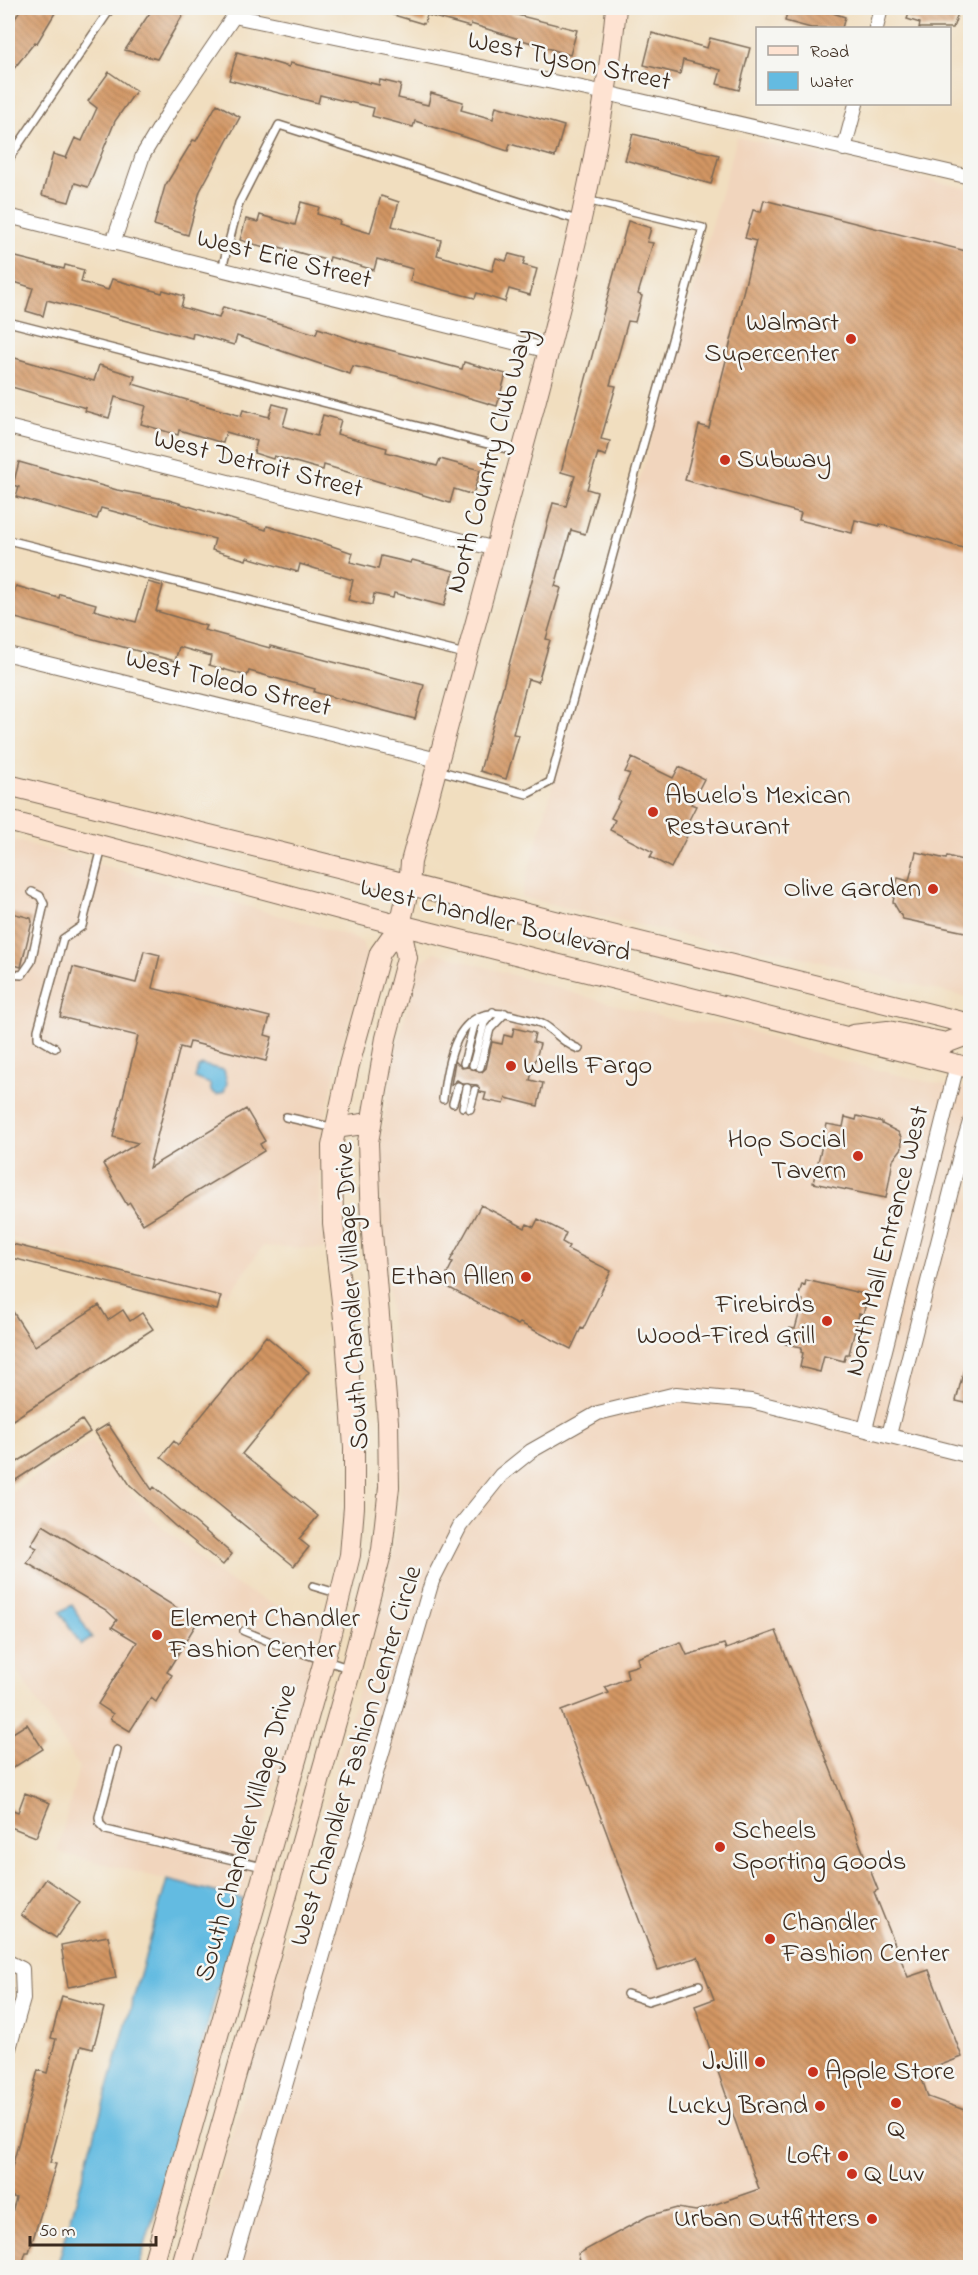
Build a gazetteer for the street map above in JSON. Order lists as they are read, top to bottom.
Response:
{
  "streets": {
    "street": [
      "West Tyson Street",
      "West Erie Street",
      "North Country Club Way",
      "West Detroit Street",
      "West Toledo Street",
      "West Chandler Boulevard",
      "North Mall Entrance West",
      "South Chandler Village Drive",
      "West Chandler Fashion Center Circle"
    ]
  },
  "crossings": [
    ["West Tyson Street", "West Erie Street"],
    ["West Tyson Street", "North Country Club Way"],
    ["West Erie Street", "North Country Club Way"],
    ["North Country Club Way", "West Detroit Street"],
    ["North Country Club Way", "West Toledo Street"],
    ["North Country Club Way", "West Chandler Boulevard"],
    ["North Country Club Way", "South Chandler Village Drive"],
    ["West Chandler Boulevard", "North Mall Entrance West"],
    ["West Chandler Boulevard", "South Chandler Village Drive"],
    ["North Mall Entrance West", "West Chandler Fashion Center Circle"]
  ],
  "places": [
    "Walmart Supercenter",
    "Subway",
    "Abuelo's Mexican Restaurant",
    "Olive Garden",
    "Wells Fargo",
    "Hop Social Tavern",
    "Ethan Allen",
    "Firebirds Wood-Fired Grill",
    "Element Chandler Fashion Center",
    "Scheels Sporting Goods",
    "Chandler Fashion Center",
    "J.Jill",
    "Apple Store",
    "Q",
    "Lucky Brand",
    "Loft",
    "Q Luv",
    "Urban Outfitters"
  ],
  "legend": ["Road", "Water"],
  "scale_bar": "50 m"
}
